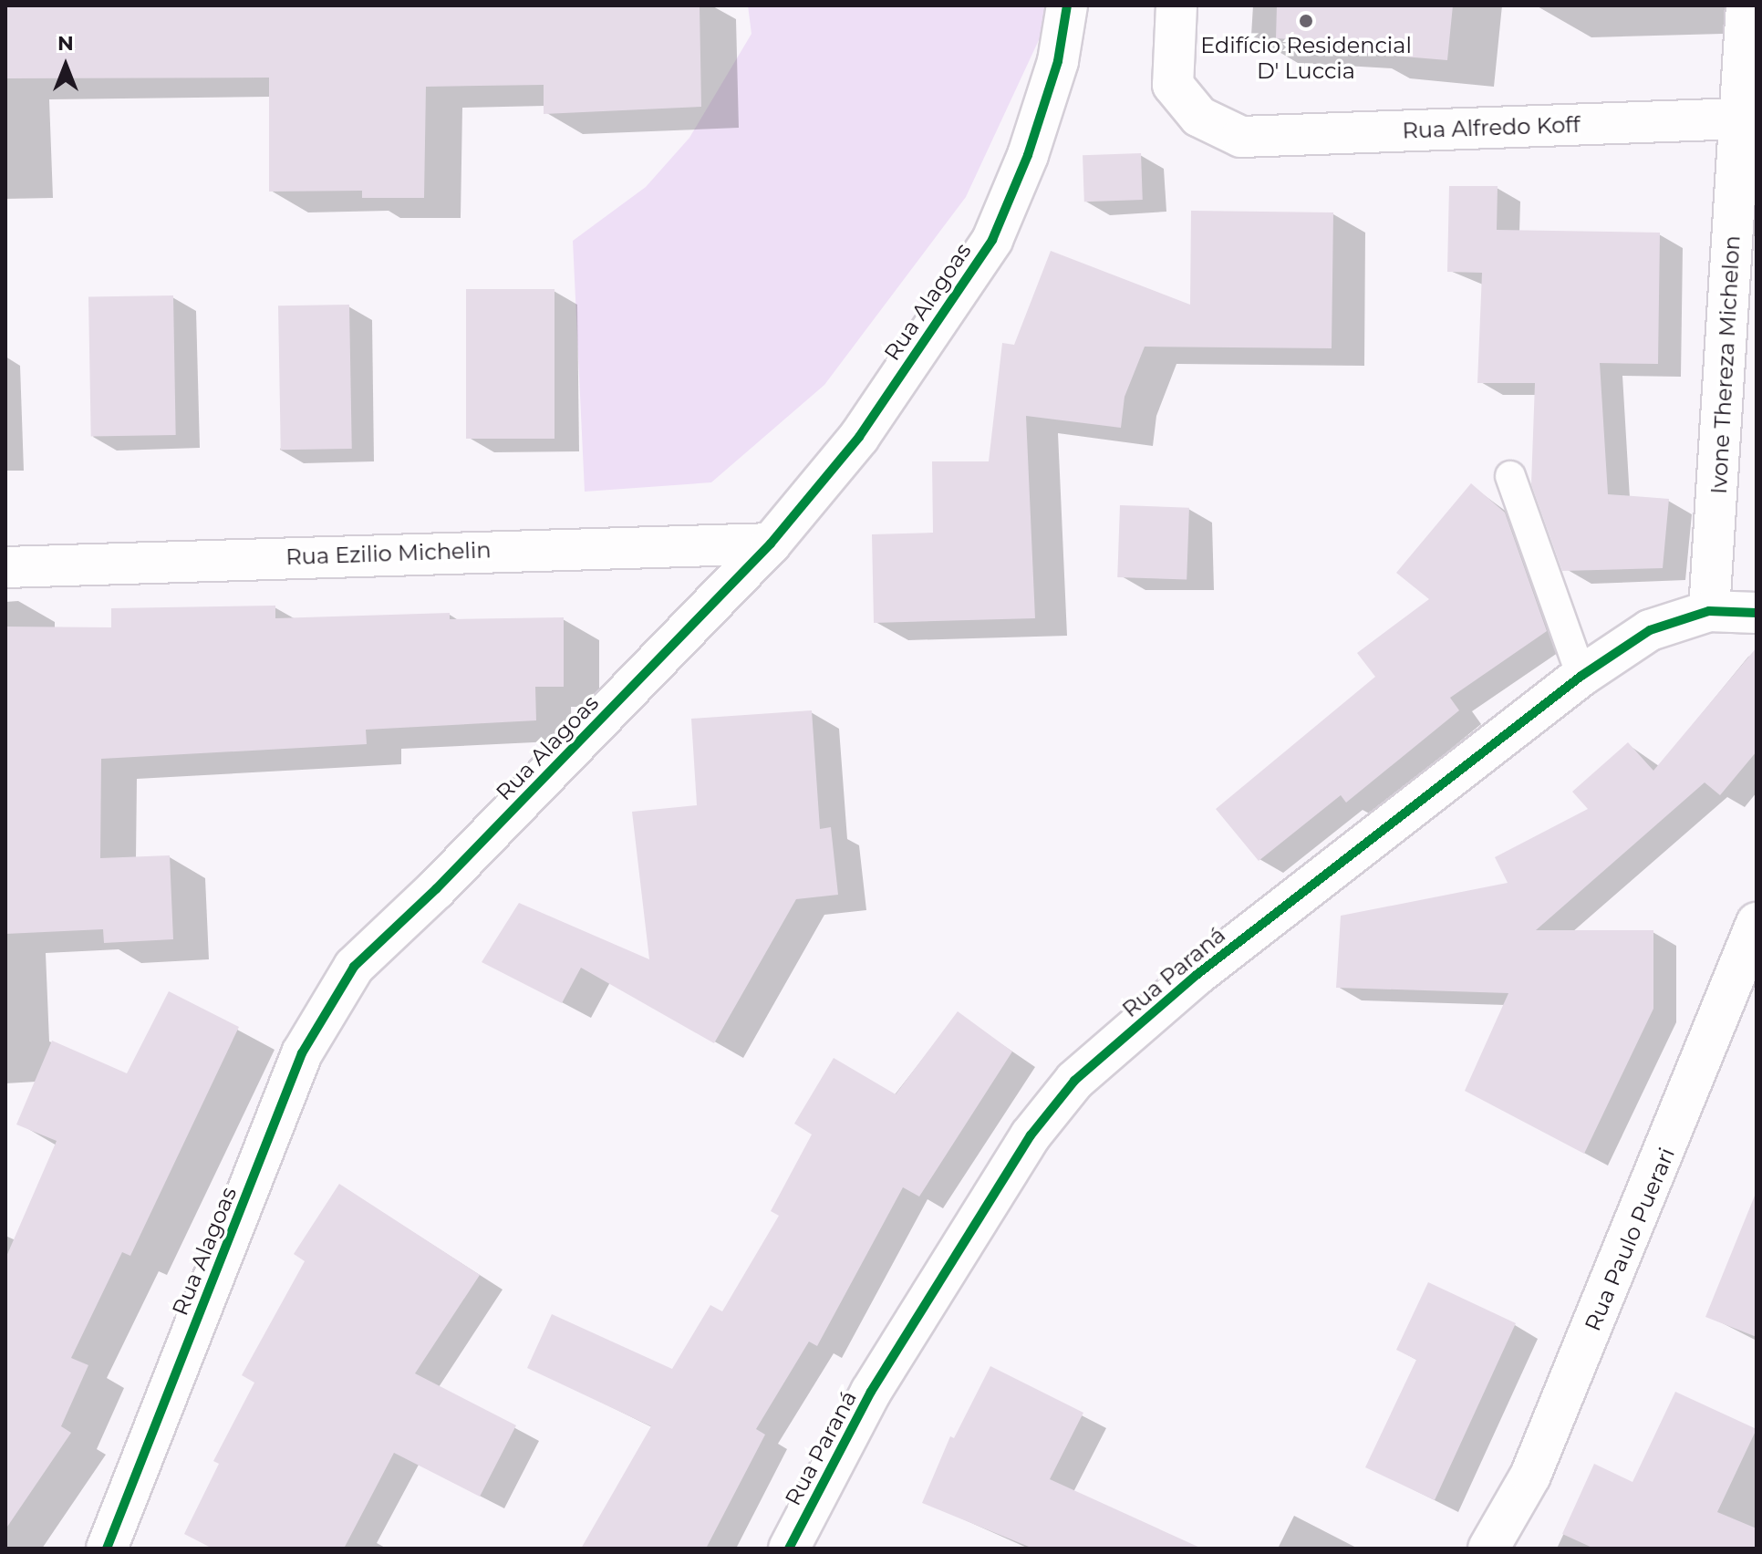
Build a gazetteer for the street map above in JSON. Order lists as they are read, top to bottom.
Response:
{
  "streets": {
    "street": [
      "Rua Alfredo Koff",
      "Rua Alagoas",
      "Ivone Thereza Michelon",
      "Rua Ezilio Michelin",
      "Rua Paraná",
      "Rua Paulo Puerari"
    ]
  },
  "crossings": [
    ["Rua Alfredo Koff", "Ivone Thereza Michelon"],
    ["Rua Alagoas", "Rua Ezilio Michelin"],
    ["Ivone Thereza Michelon", "Rua Paraná"]
  ],
  "places": ["Edifício Residencial D' Luccia"],
  "north": "top"
}
